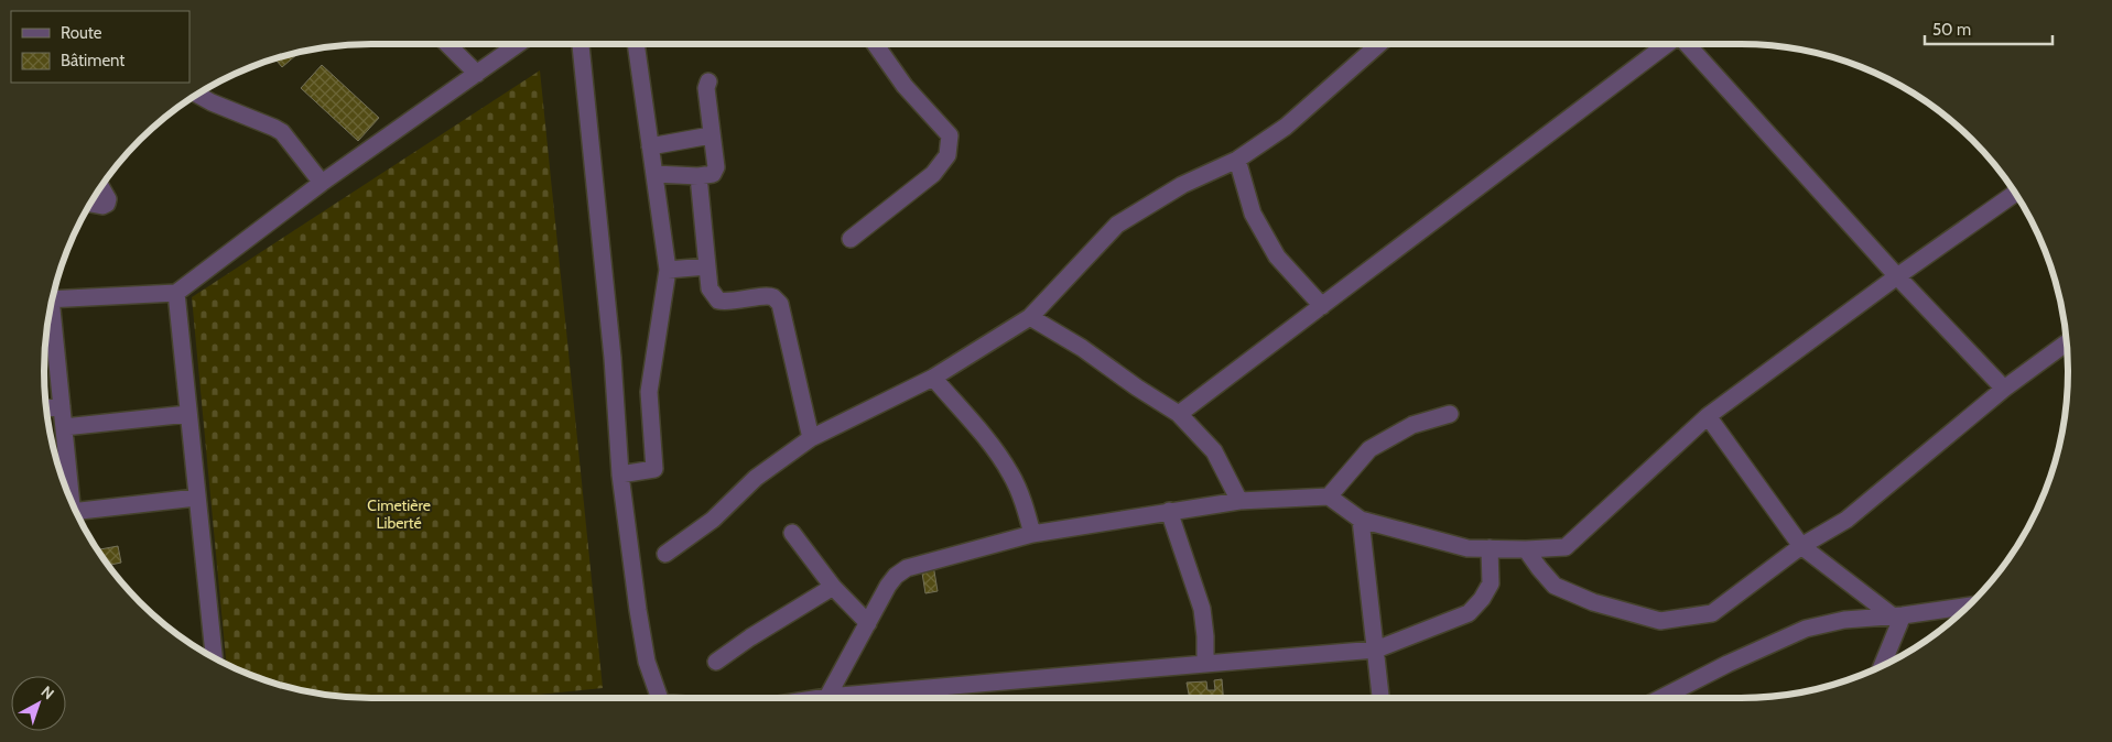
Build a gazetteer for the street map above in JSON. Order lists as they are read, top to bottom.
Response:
{
  "parks": ["Cimetière Liberté"],
  "legend": ["Route", "Bâtiment"],
  "scale_bar": "50 m",
  "north": "top right"
}
